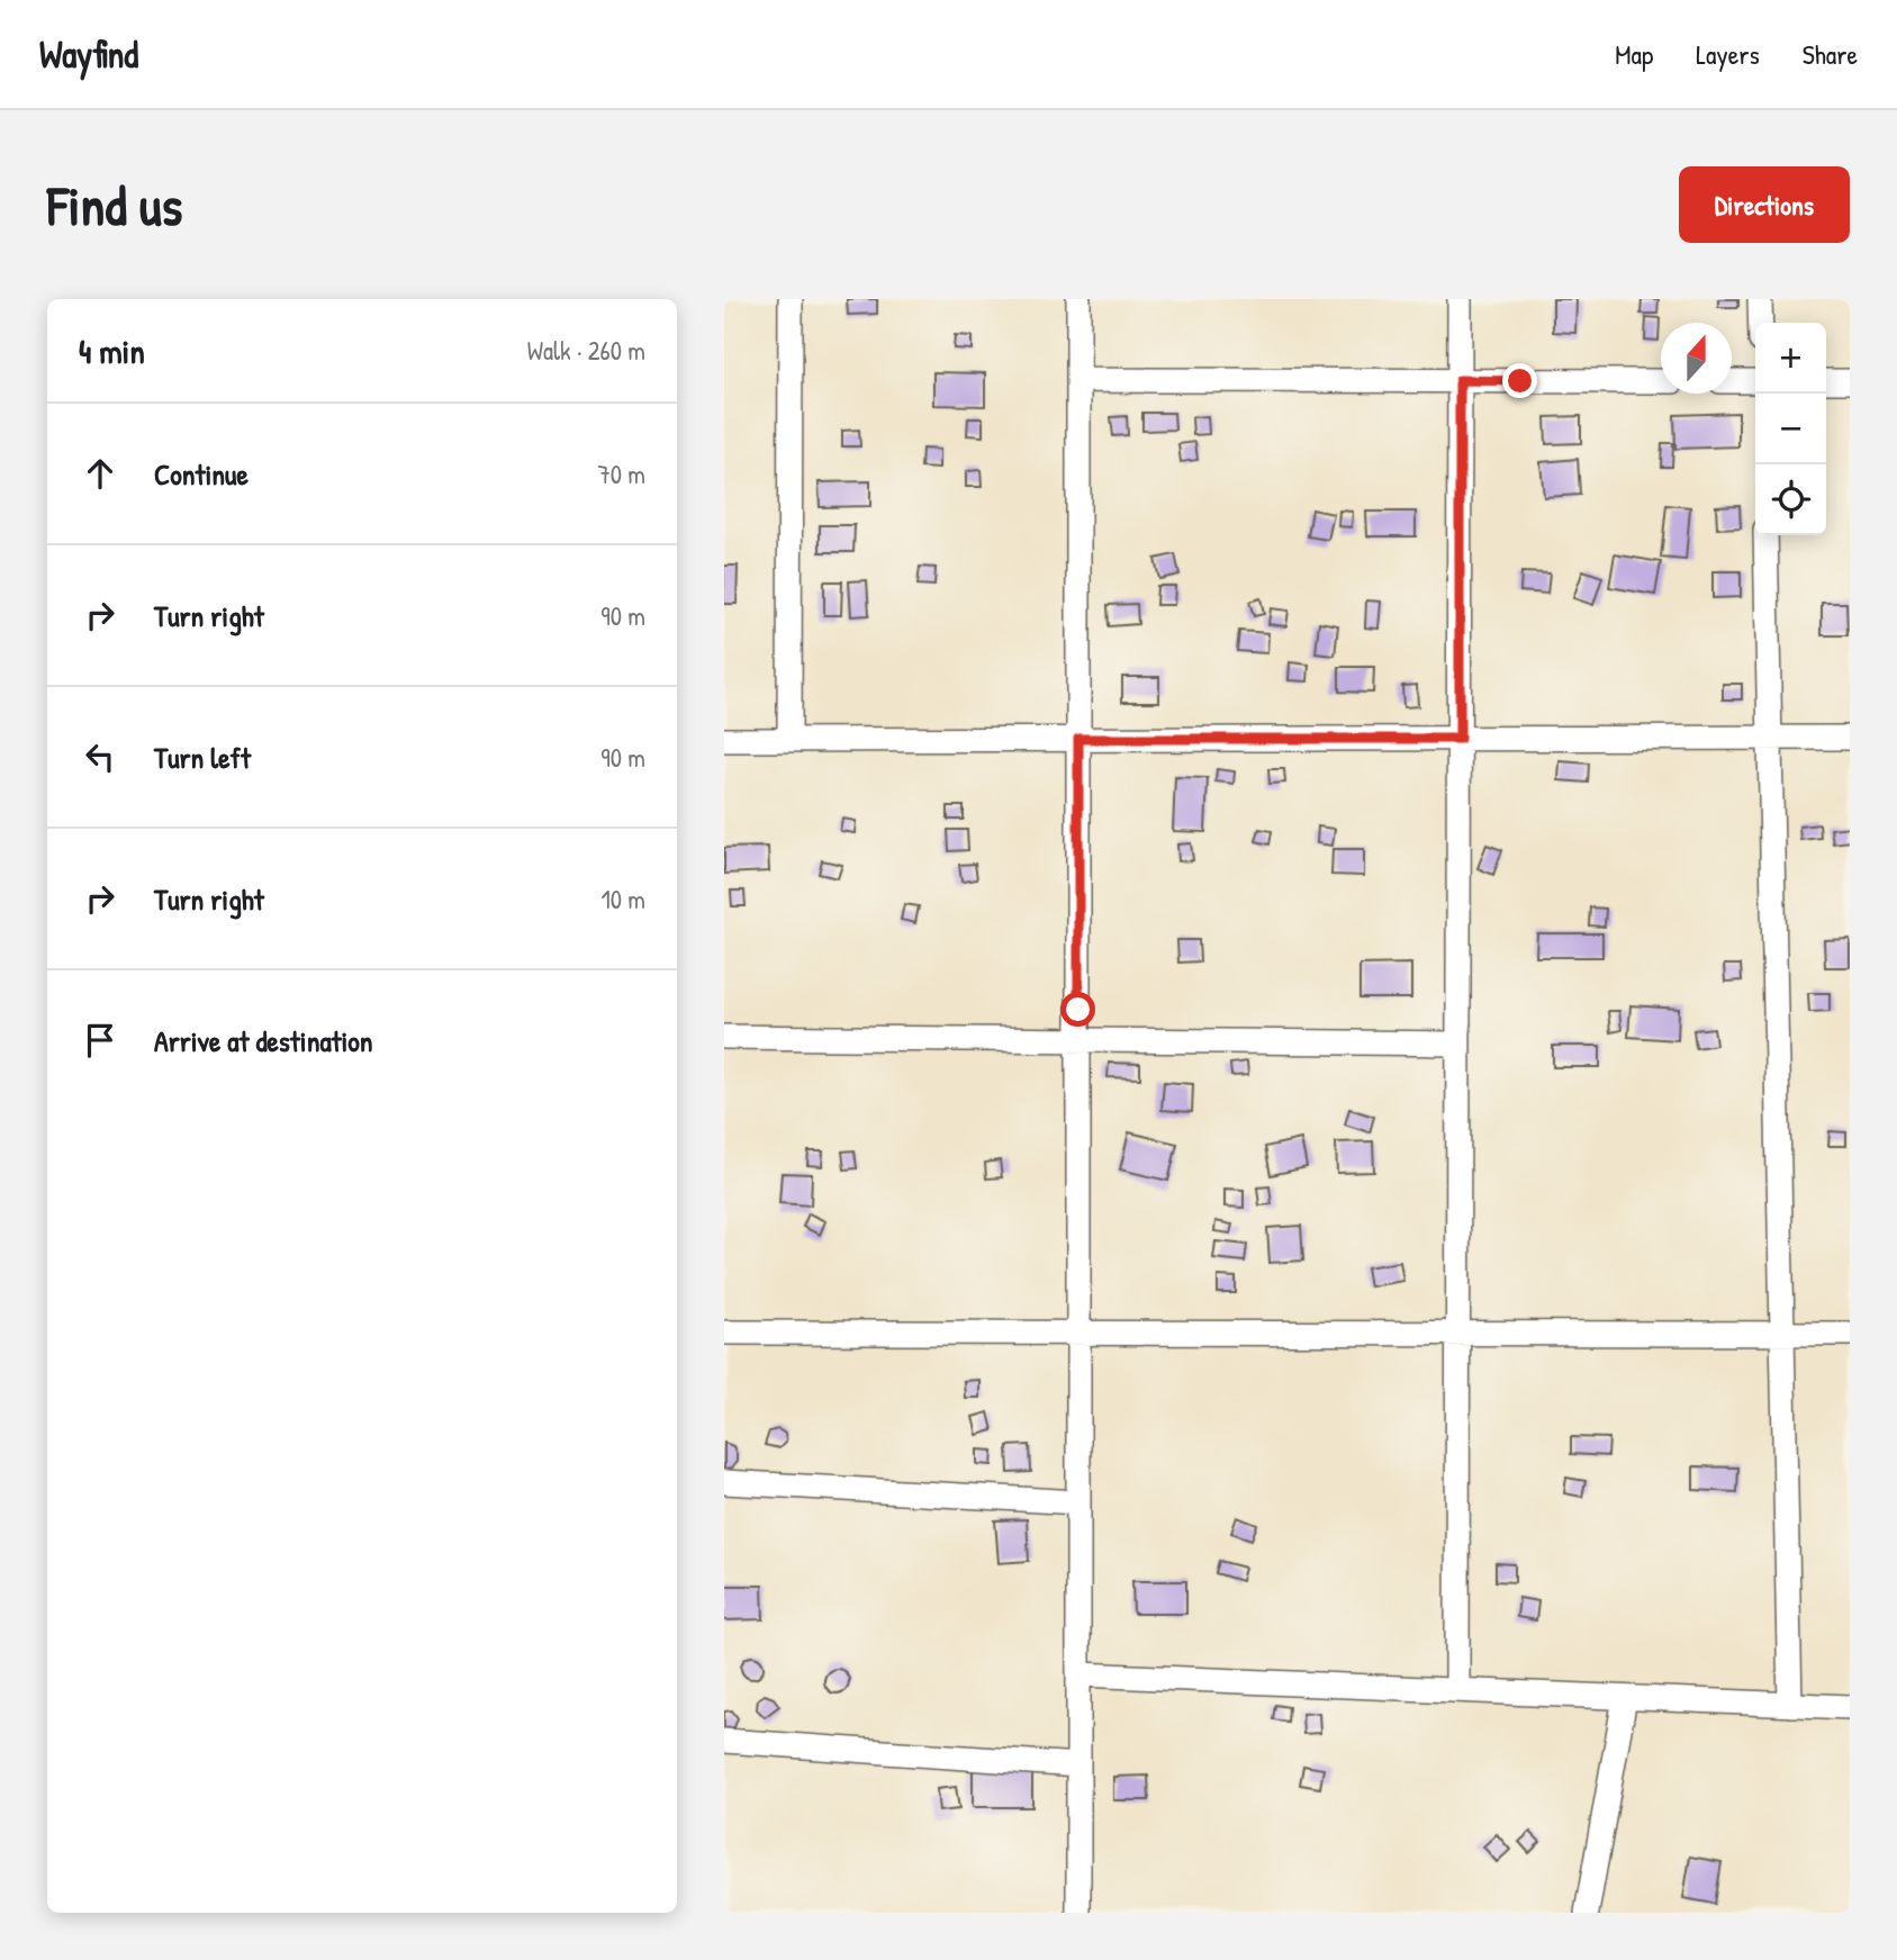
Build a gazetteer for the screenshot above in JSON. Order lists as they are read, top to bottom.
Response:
{
  "north": "top",
  "page": {
    "header": "Wayfind",
    "nav": ["Map", "Layers", "Share"],
    "buttons": "Directions",
    "title": "Find us",
    "heading": ["4 min", "Walk · 260 m"],
    "map_buttons": ["+", "−"],
    "list": [
      ["Continue", "70 m"],
      ["Turn right", "90 m"],
      ["Turn left", "90 m"],
      ["Turn right", "10 m"],
      "Arrive at destination"
    ]
  }
}
